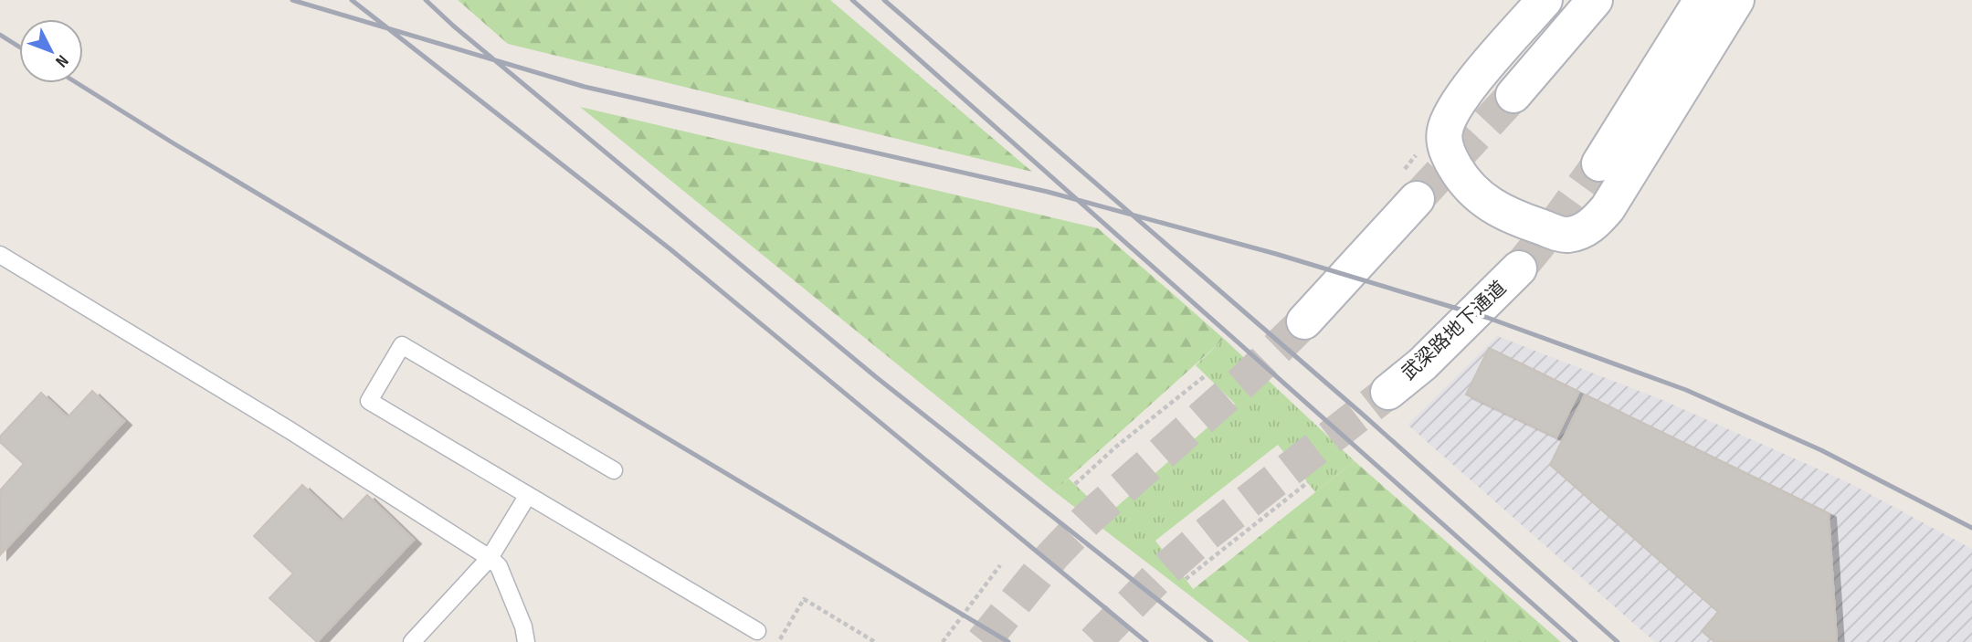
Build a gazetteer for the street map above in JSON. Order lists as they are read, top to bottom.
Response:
{
  "streets": {
    "main road": ["武梁路地下通道"]
  },
  "north": "bottom right"
}
